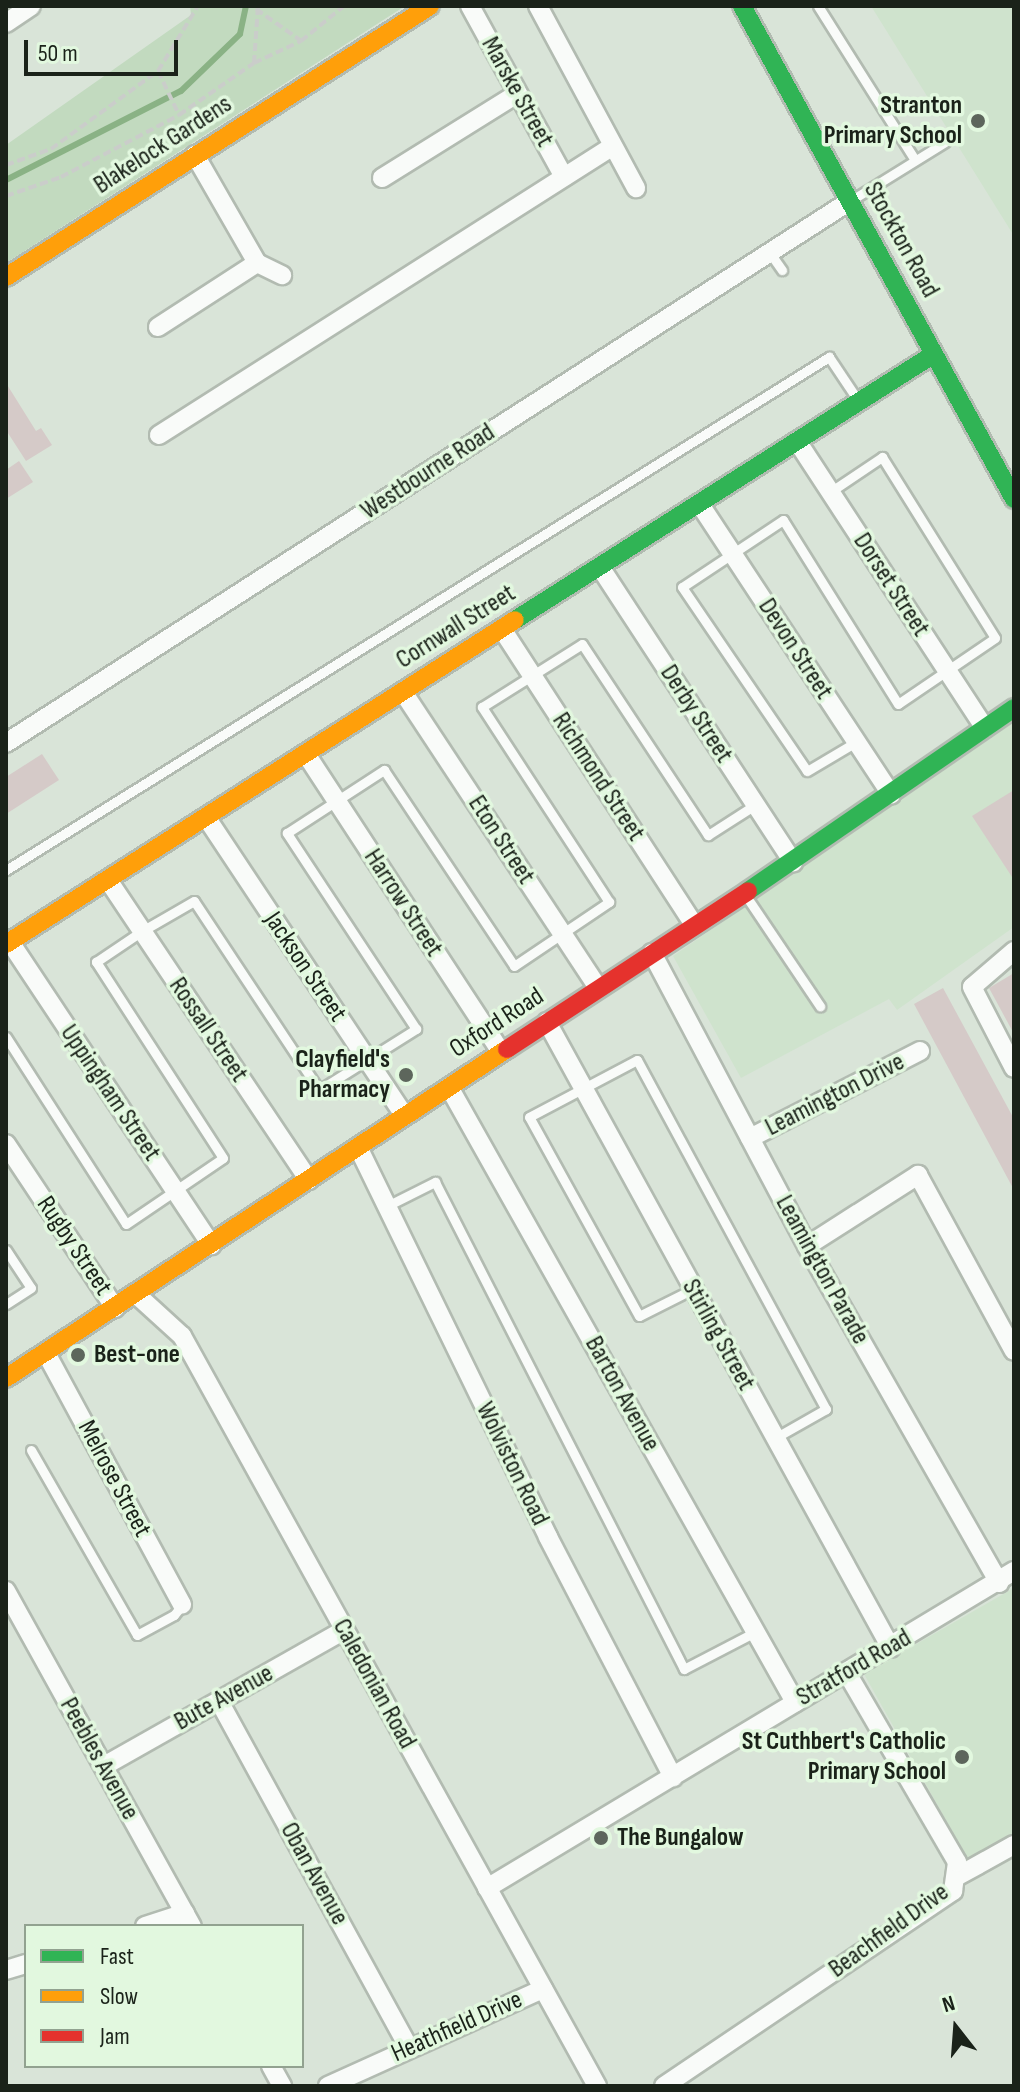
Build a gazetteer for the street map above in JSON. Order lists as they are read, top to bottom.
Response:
{
  "streets": {
    "street": [
      "Marske Street",
      "Blakelock Gardens",
      "Stockton Road",
      "Westbourne Road",
      "Dorset Street",
      "Cornwall Street",
      "Devon Street",
      "Derby Street",
      "Richmond Street",
      "Eton Street",
      "Harrow Street",
      "Jackson Street",
      "Oxford Road",
      "Rossall Street",
      "Uppingham Street",
      "Leamington Drive",
      "Rugby Street",
      "Leamington Parade",
      "Stirling Street",
      "Barton Avenue",
      "Wolviston Road",
      "Melrose Street",
      "Stratford Road",
      "Caledonian Road",
      "Bute Avenue",
      "Peebles Avenue",
      "Oban Avenue",
      "Beachfield Drive",
      "Heathfield Drive"
    ]
  },
  "crossings": [
    ["Stockton Road", "Westbourne Road"],
    ["Stockton Road", "Cornwall Street"],
    ["Dorset Street", "Cornwall Street"],
    ["Dorset Street", "Oxford Road"],
    ["Cornwall Street", "Devon Street"],
    ["Cornwall Street", "Derby Street"],
    ["Cornwall Street", "Richmond Street"],
    ["Cornwall Street", "Eton Street"],
    ["Cornwall Street", "Harrow Street"],
    ["Cornwall Street", "Jackson Street"],
    ["Cornwall Street", "Rossall Street"],
    ["Cornwall Street", "Uppingham Street"],
    ["Devon Street", "Oxford Road"],
    ["Derby Street", "Oxford Road"],
    ["Richmond Street", "Oxford Road"],
    ["Eton Street", "Oxford Road"],
    ["Harrow Street", "Oxford Road"],
    ["Jackson Street", "Oxford Road"],
    ["Oxford Road", "Rossall Street"],
    ["Oxford Road", "Uppingham Street"],
    ["Oxford Road", "Rugby Street"],
    ["Oxford Road", "Leamington Parade"],
    ["Oxford Road", "Stirling Street"],
    ["Oxford Road", "Barton Avenue"],
    ["Oxford Road", "Wolviston Road"],
    ["Oxford Road", "Melrose Street"],
    ["Oxford Road", "Caledonian Road"],
    ["Leamington Drive", "Leamington Parade"],
    ["Leamington Parade", "Stratford Road"],
    ["Stirling Street", "Stratford Road"],
    ["Barton Avenue", "Stratford Road"],
    ["Wolviston Road", "Stratford Road"],
    ["Stratford Road", "Caledonian Road"],
    ["Stratford Road", "Beachfield Drive"],
    ["Caledonian Road", "Bute Avenue"],
    ["Caledonian Road", "Heathfield Drive"],
    ["Bute Avenue", "Peebles Avenue"],
    ["Bute Avenue", "Oban Avenue"],
    ["Oban Avenue", "Heathfield Drive"]
  ],
  "places": [
    "Stranton Primary School",
    "Clayfield's Pharmacy",
    "Best-one",
    "St Cuthbert's Catholic Primary School",
    "The Bungalow"
  ],
  "legend": ["Fast", "Slow", "Jam"],
  "scale_bar": "50 m",
  "north": "top"
}
